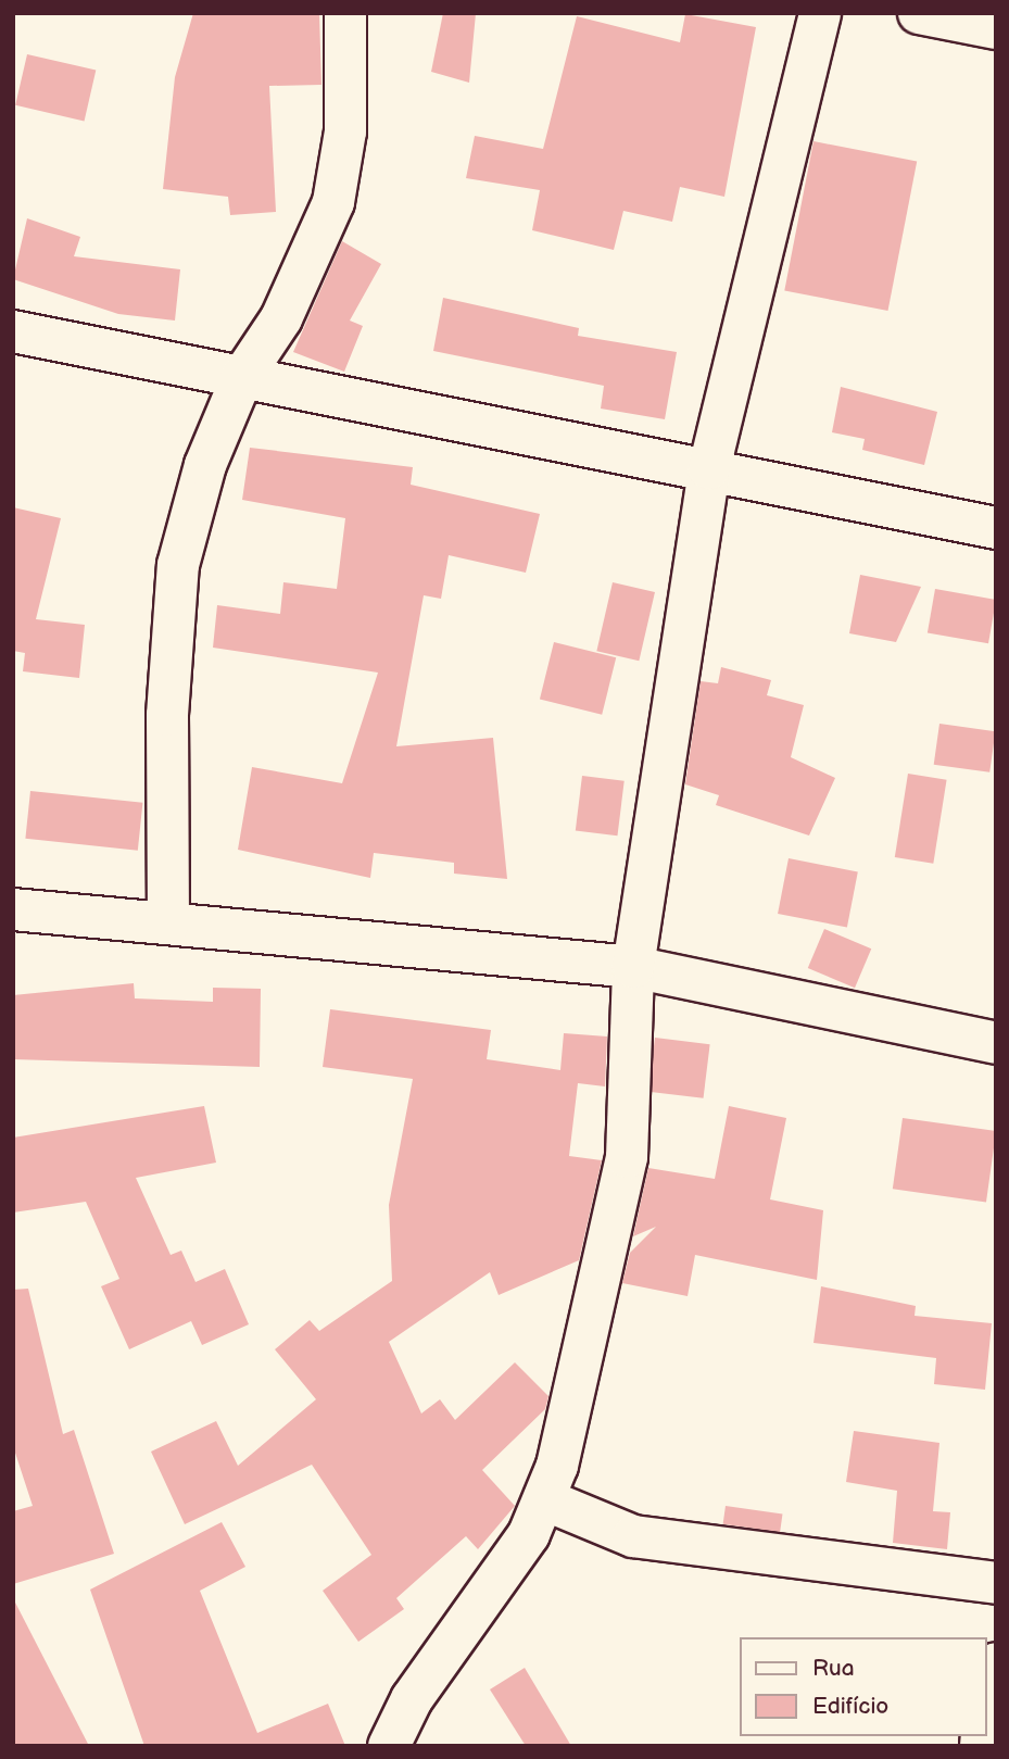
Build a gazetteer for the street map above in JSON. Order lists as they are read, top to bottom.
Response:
{
  "legend": ["Rua", "Edifício"]
}
